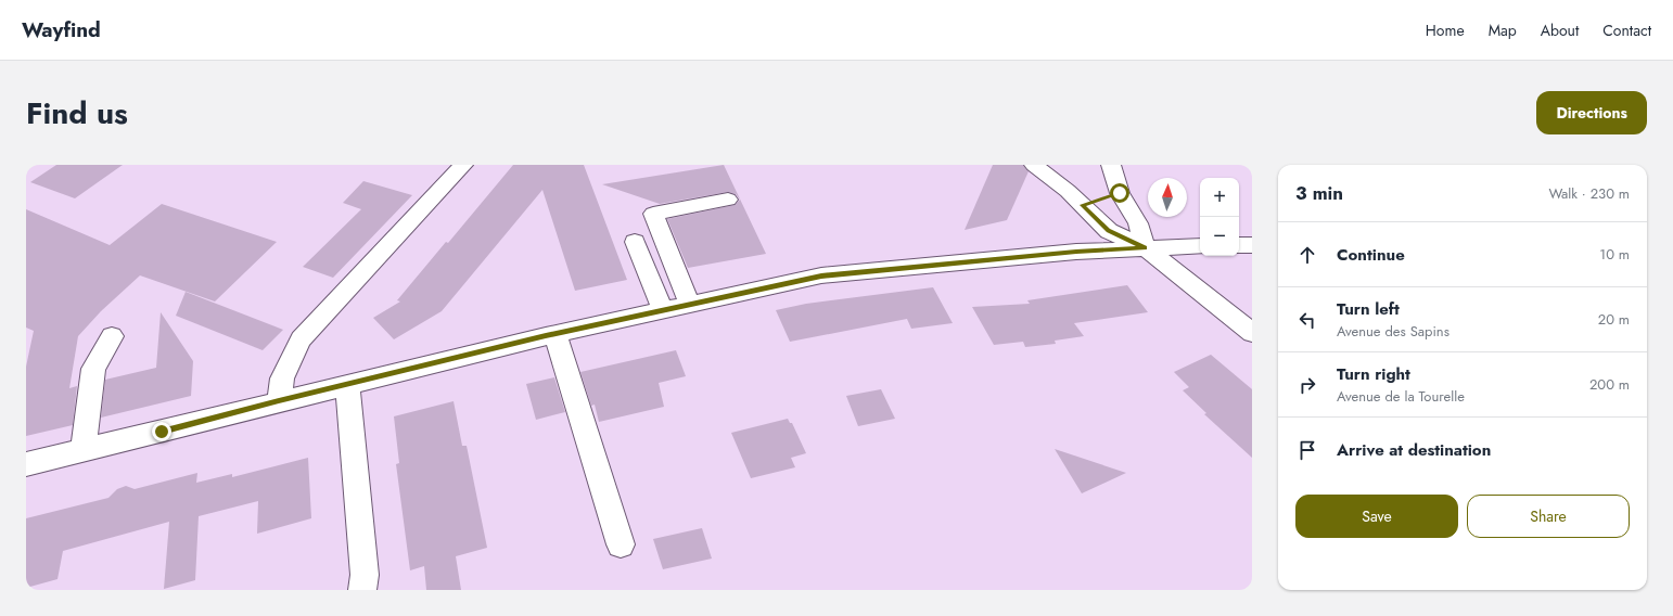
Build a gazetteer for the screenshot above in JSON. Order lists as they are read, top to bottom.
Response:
{
  "north": "top",
  "page": {
    "header": "Wayfind",
    "nav": [
      "Home",
      "Map",
      "About",
      "Contact"
    ],
    "title": "Find us",
    "buttons": [
      "Directions",
      ["Save", "Share"]
    ],
    "heading": ["3 min", "Walk · 230 m"],
    "map_buttons": ["+", "−"],
    "list": [
      ["Continue", "10 m"],
      ["Turn left", "Avenue des Sapins", "20 m"],
      ["Turn right", "Avenue de la Tourelle", "200 m"],
      "Arrive at destination"
    ]
  }
}
